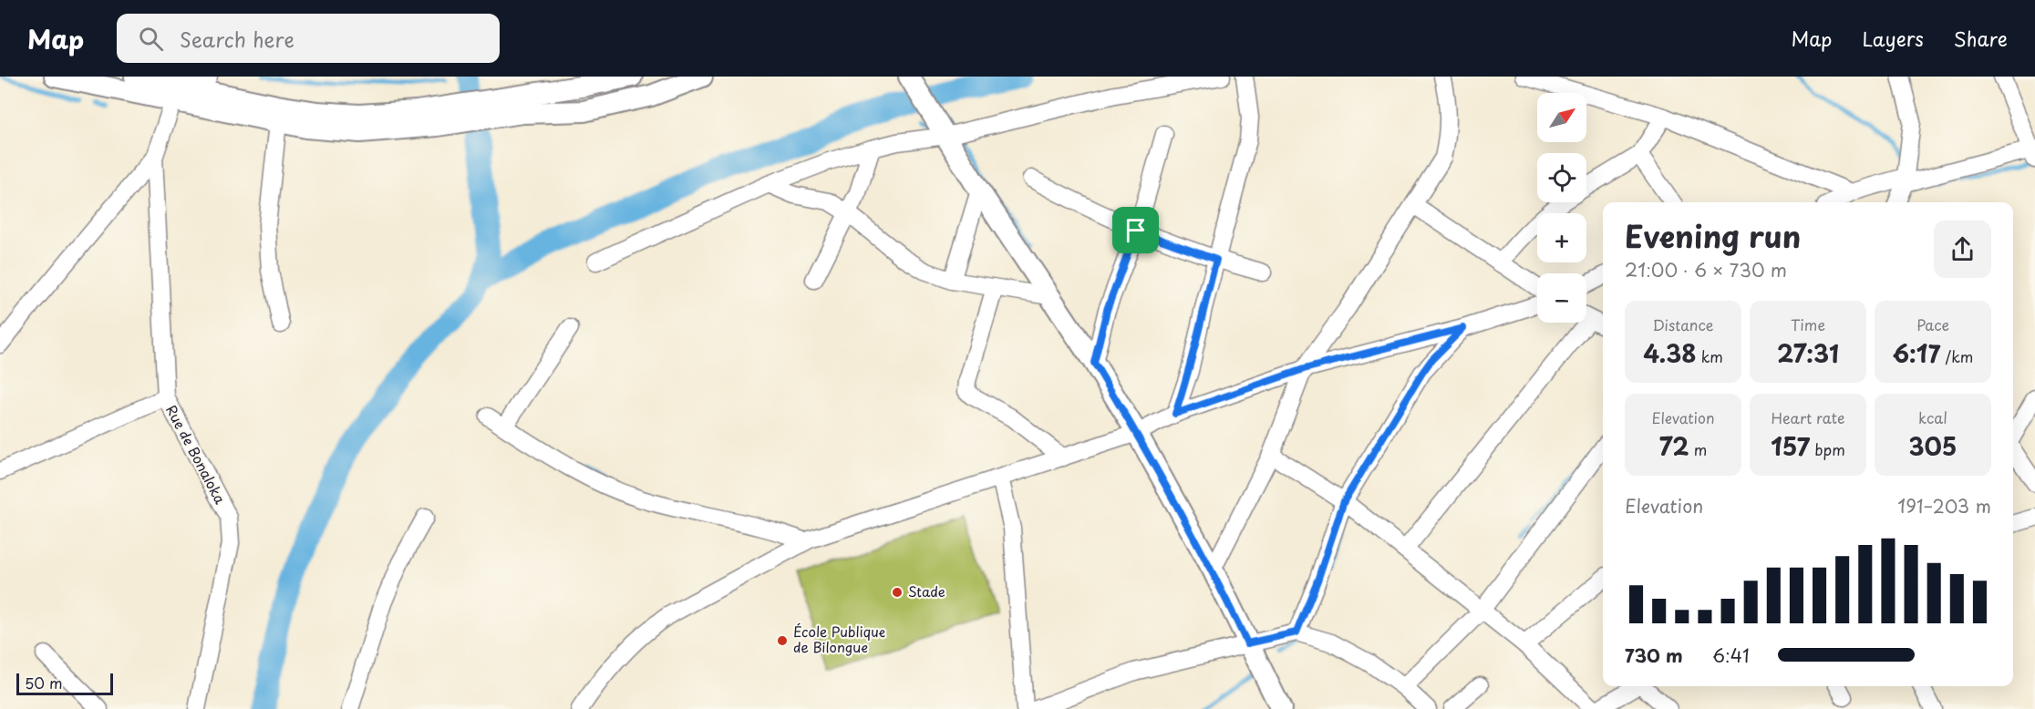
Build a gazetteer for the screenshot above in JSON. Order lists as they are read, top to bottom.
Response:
{
  "streets": {
    "street": ["Rue de Bonaloka"]
  },
  "places": ["Stade", "École Publique de Bilongue"],
  "scale_bar": "50 m",
  "north": "top right",
  "page": {
    "header": "Map",
    "search": "Search here",
    "nav": ["Map", "Layers", "Share"],
    "map_buttons": ["+", "−"],
    "heading": ["Evening run", "21:00 · 6 × 730 m"],
    "stats": [
      ["Distance", "4.38 km"],
      ["Time", "27:31"],
      ["Pace", "6:17 /km"],
      ["Elevation", "72 m"],
      ["Heart rate", "157 bpm"],
      ["kcal", "305"]
    ],
    "chart": ["Elevation", "191–203 m"],
    "list": [
      {
        "name": "730 m",
        "note": "6:41"
      }
    ],
    "scale": "50 m"
  }
}
